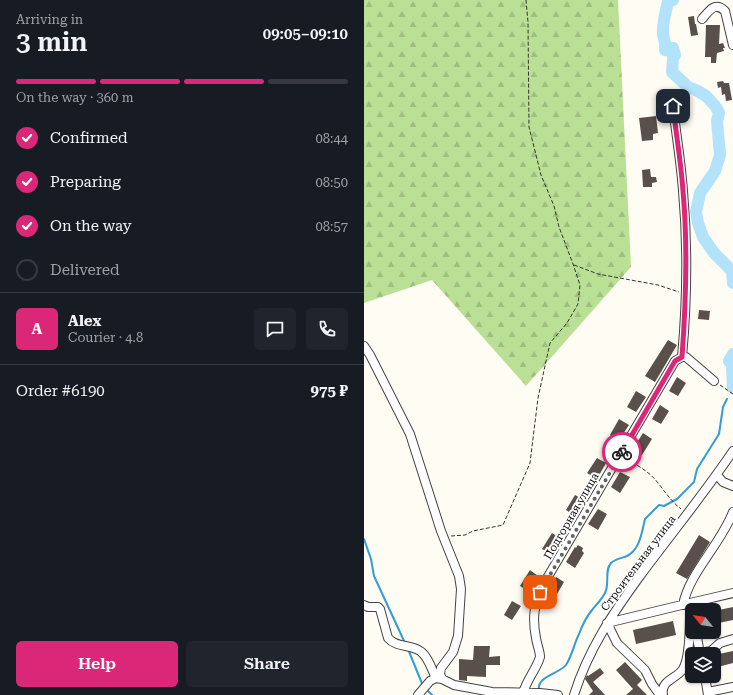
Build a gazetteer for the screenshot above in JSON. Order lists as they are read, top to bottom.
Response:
{
  "streets": {
    "street": ["Подгорная улица", "Строительная улица"]
  },
  "north": "top left",
  "page": {
    "heading": ["3 min", "Arriving in", "09:05–09:10"],
    "panel": [
      "Alex",
      "Courier · 4.8",
      "Order #6190",
      "975 ₽"
    ],
    "bar": "On the way · 360 m",
    "list": [
      ["Confirmed", "08:44"],
      ["Preparing", "08:50"],
      ["On the way", "08:57"],
      "Delivered"
    ],
    "round": "A",
    "buttons": ["Help", "Share"]
  }
}
